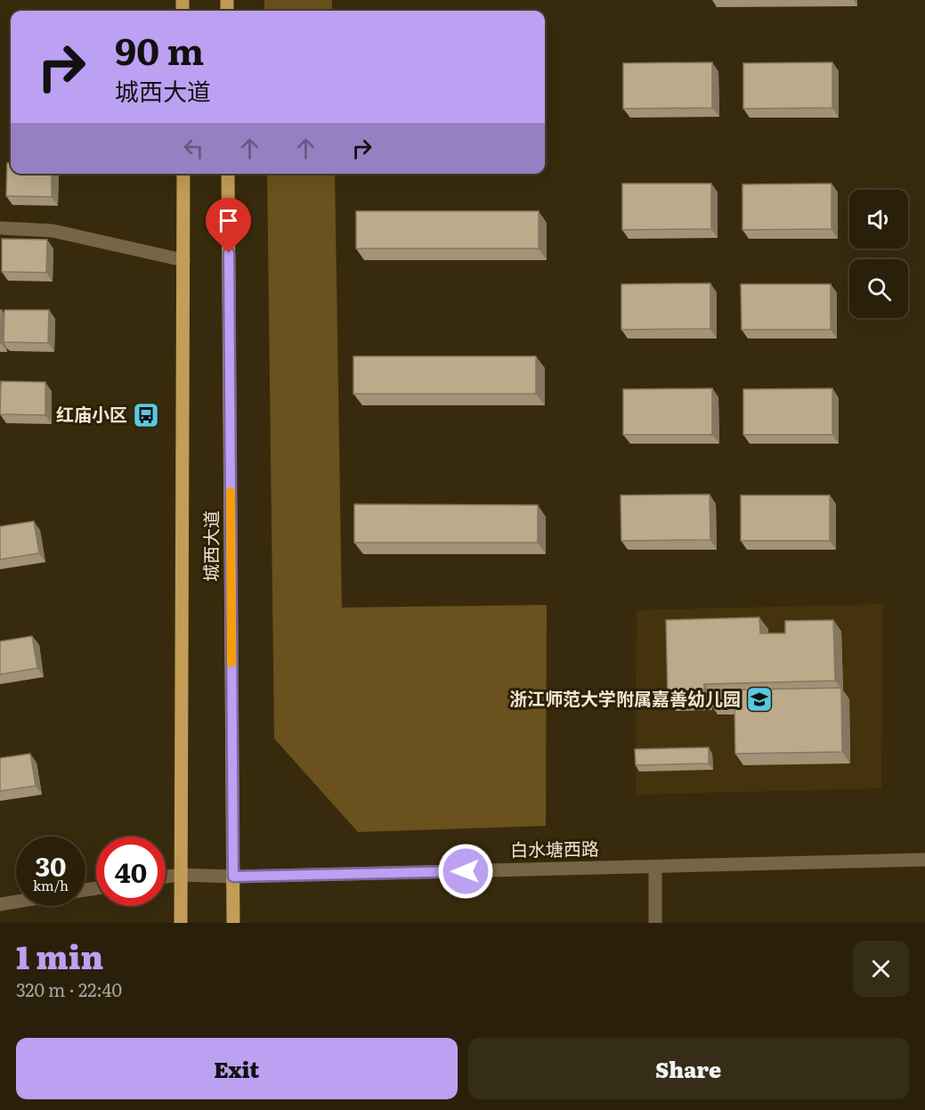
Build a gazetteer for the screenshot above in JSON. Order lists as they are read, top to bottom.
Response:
{
  "streets": {
    "main road": ["城西大道"],
    "street": ["白水塘西路"]
  },
  "crossings": [
    ["城西大道", "白水塘西路"]
  ],
  "places": {
    "bus stop": ["红庙小区"],
    "school or university": ["浙江师范大学附属嘉善幼儿园"]
  },
  "page": {
    "turn": ["90 m", "城西大道"],
    "speed": "30 km/h",
    "limit": "40",
    "heading": ["1 min", "320 m · 22:40"],
    "buttons": ["Exit", "Share"]
  }
}
